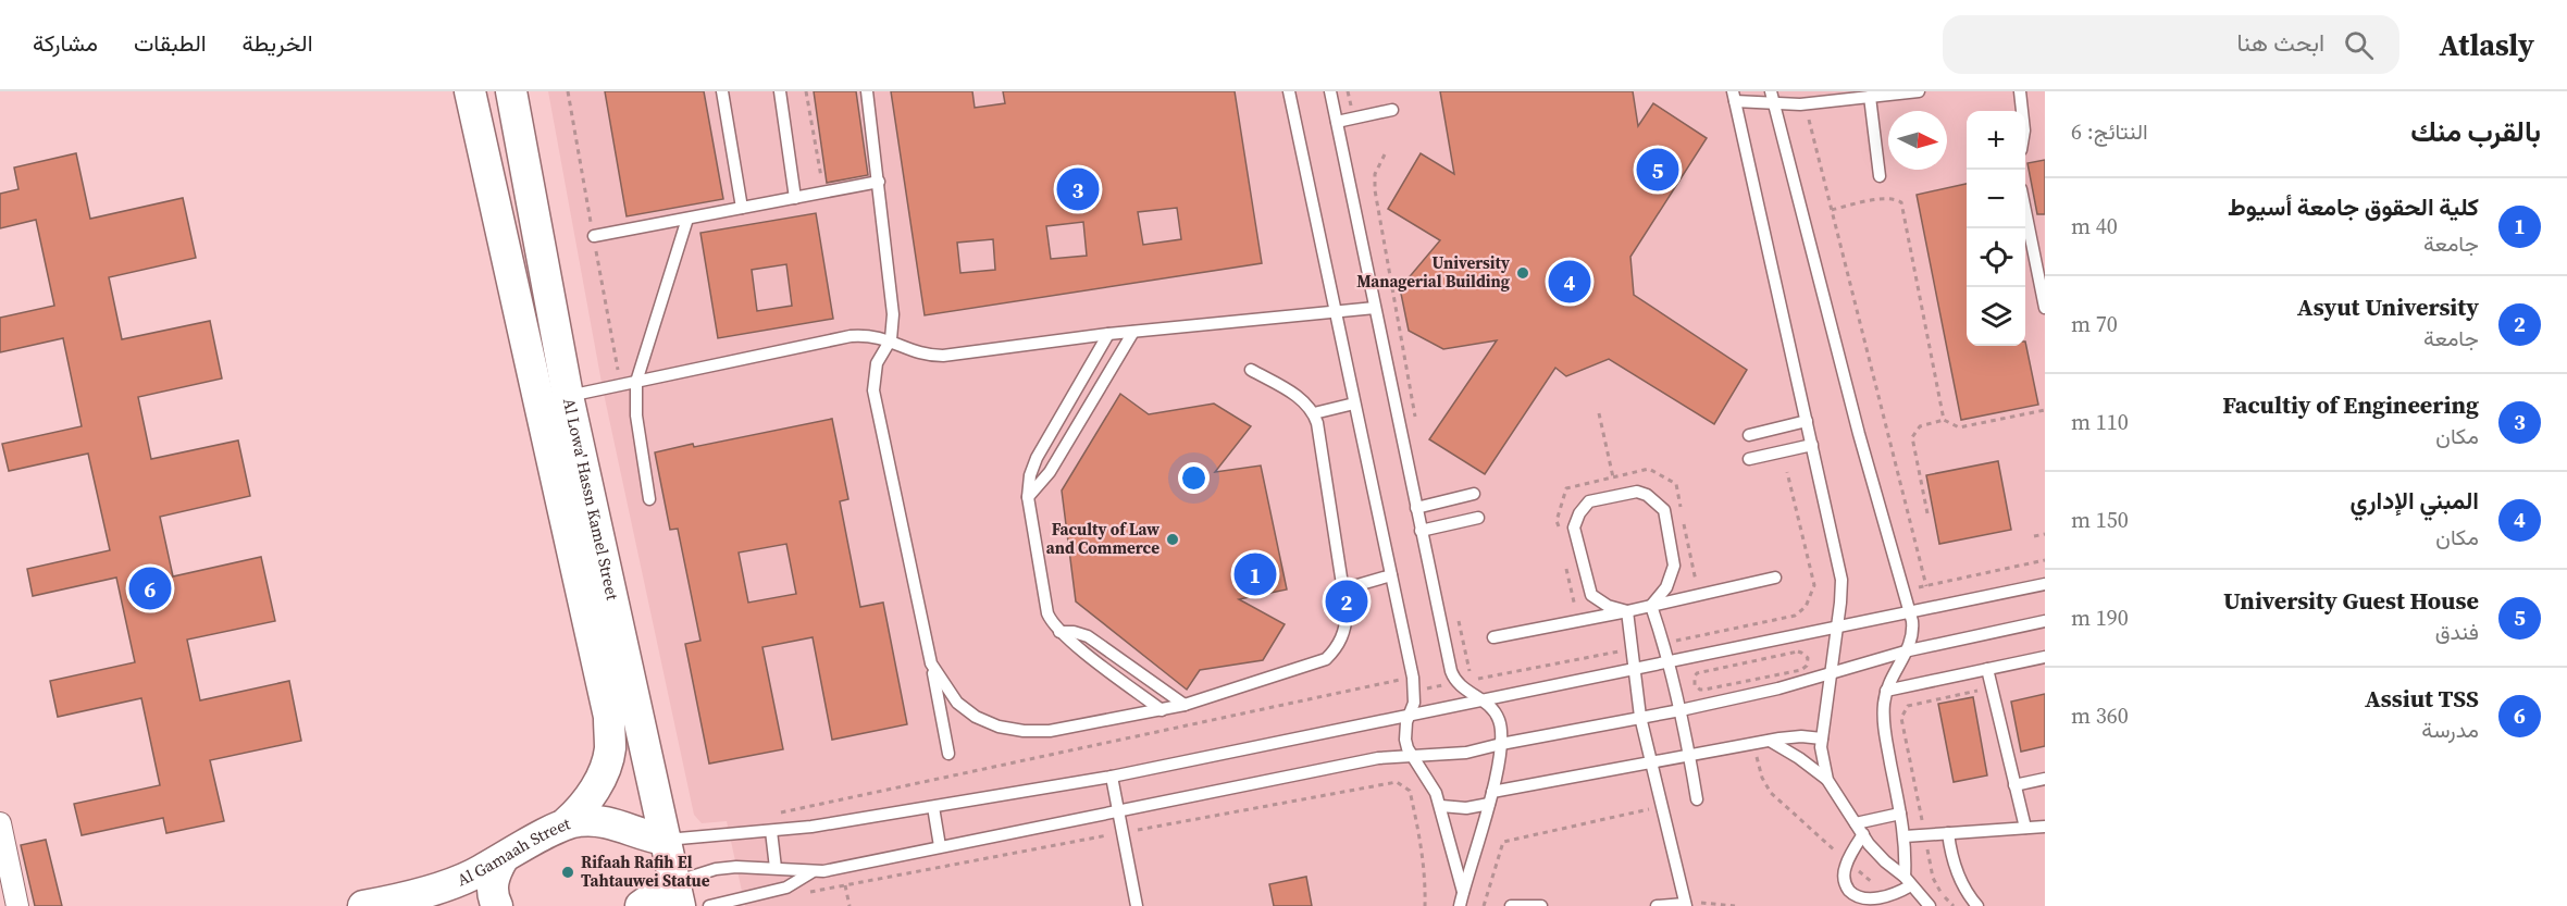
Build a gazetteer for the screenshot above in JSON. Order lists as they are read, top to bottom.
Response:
{
  "streets": {
    "main road": ["Al Lowa' Hassn Kamel Street", "Al Gamaah Street"]
  },
  "crossings": [
    ["Al Lowa' Hassn Kamel Street", "Al Gamaah Street"]
  ],
  "places": ["University Managerial Building", "Faculty of Law and Commerce", "Rifaah Rafih El Tahtauwei Statue"],
  "north": "right",
  "page": {
    "header": "Atlasly",
    "search": "ابحث هنا",
    "nav": ["الخريطة", "الطبقات", "مشاركة"],
    "heading": ["بالقرب منك", "النتائج: 6"],
    "map_buttons": ["+", "−"],
    "pins": [
      "5",
      "3",
      "4",
      "1",
      "6",
      "2"
    ],
    "list": [
      {
        "mark": "1",
        "name": "كلية الحقوق جامعة أسيوط",
        "note": "جامعة",
        "value": "40 m"
      },
      {
        "mark": "2",
        "name": "Asyut University",
        "note": "جامعة",
        "value": "70 m"
      },
      {
        "mark": "3",
        "name": "Facultiy of Engineering",
        "note": "مكان",
        "value": "110 m"
      },
      {
        "mark": "4",
        "name": "المبني الإداري",
        "note": "مكان",
        "value": "150 m"
      },
      {
        "mark": "5",
        "name": "University Guest House",
        "note": "فندق",
        "value": "190 m"
      },
      {
        "mark": "6",
        "name": "Assiut TSS",
        "note": "مدرسة",
        "value": "360 m"
      }
    ]
  }
}
